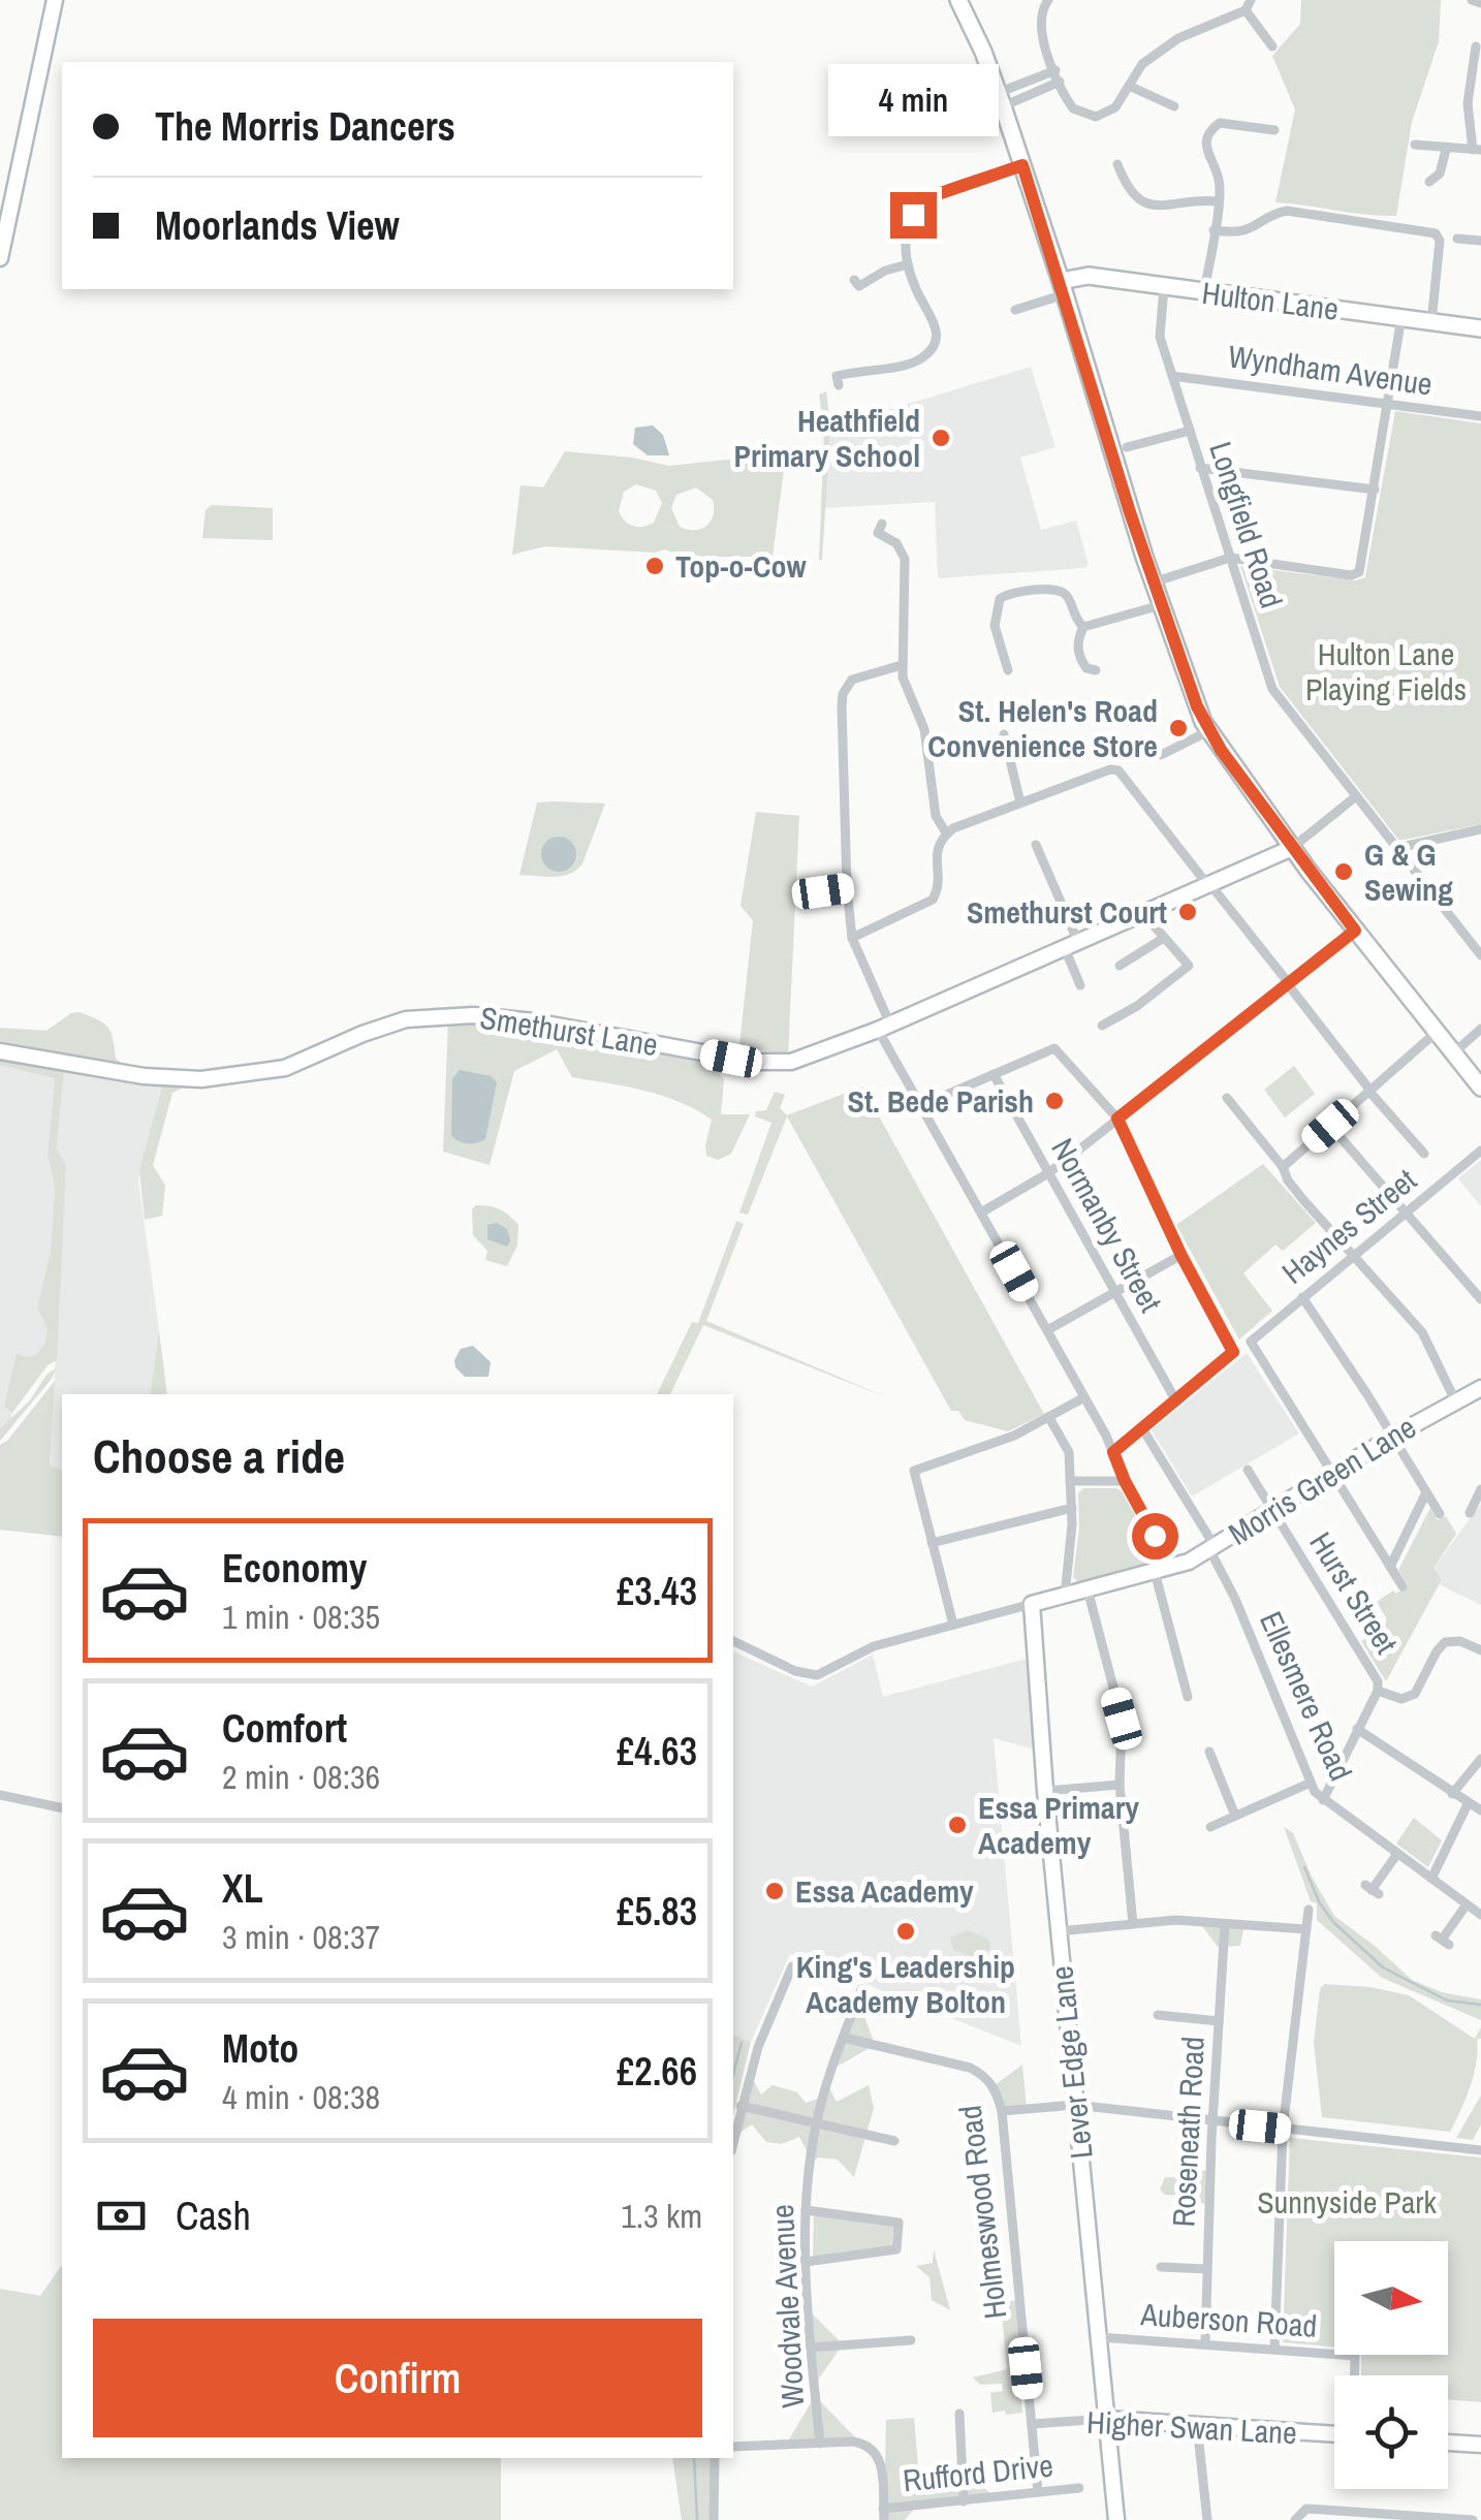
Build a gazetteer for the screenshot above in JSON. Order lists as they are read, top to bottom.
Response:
{
  "streets": {
    "main road": ["Hulton Lane"],
    "street": [
      "Wyndham Avenue",
      "Longfield Road",
      "Smethurst Lane",
      "Normanby Street",
      "Haynes Street",
      "Morris Green Lane",
      "Hurst Street",
      "Ellesmere Road",
      "Lever Edge Lane",
      "Roseneath Road",
      "Holmeswood Road",
      "Woodvale Avenue",
      "Auberson Road",
      "Higher Swan Lane",
      "Rufford Drive"
    ]
  },
  "crossings": [
    ["Hulton Lane", "Longfield Road"],
    ["Wyndham Avenue", "Longfield Road"],
    ["Haynes Street", "Morris Green Lane"],
    ["Morris Green Lane", "Hurst Street"],
    ["Morris Green Lane", "Ellesmere Road"],
    ["Morris Green Lane", "Lever Edge Lane"],
    ["Lever Edge Lane", "Auberson Road"],
    ["Lever Edge Lane", "Higher Swan Lane"],
    ["Roseneath Road", "Auberson Road"],
    ["Holmeswood Road", "Woodvale Avenue"],
    ["Holmeswood Road", "Higher Swan Lane"],
    ["Holmeswood Road", "Rufford Drive"]
  ],
  "parks": ["Hulton Lane Playing Fields", "Sunnyside Park"],
  "places": [
    "Heathfield Primary School",
    "Top-o-Cow",
    "St. Helen's Road Convenience Store",
    "G & G Sewing",
    "Smethurst Court",
    "St. Bede Parish",
    "Essa Primary Academy",
    "Essa Academy",
    "King's Leadership Academy Bolton"
  ],
  "north": "right",
  "page": {
    "banner": ["The Morris Dancers", "Moorlands View"],
    "bubble": "4 min",
    "heading": "Choose a ride",
    "list": [
      {
        "name": "Economy",
        "note": "1 min · 08:35",
        "value": "£3.43"
      },
      {
        "name": "Comfort",
        "note": "2 min · 08:36",
        "value": "£4.63"
      },
      {
        "name": "XL",
        "note": "3 min · 08:37",
        "value": "£5.83"
      },
      {
        "name": "Moto",
        "note": "4 min · 08:38",
        "value": "£2.66"
      }
    ],
    "pay": ["Cash", "1.3 km"],
    "buttons": "Confirm"
  }
}
